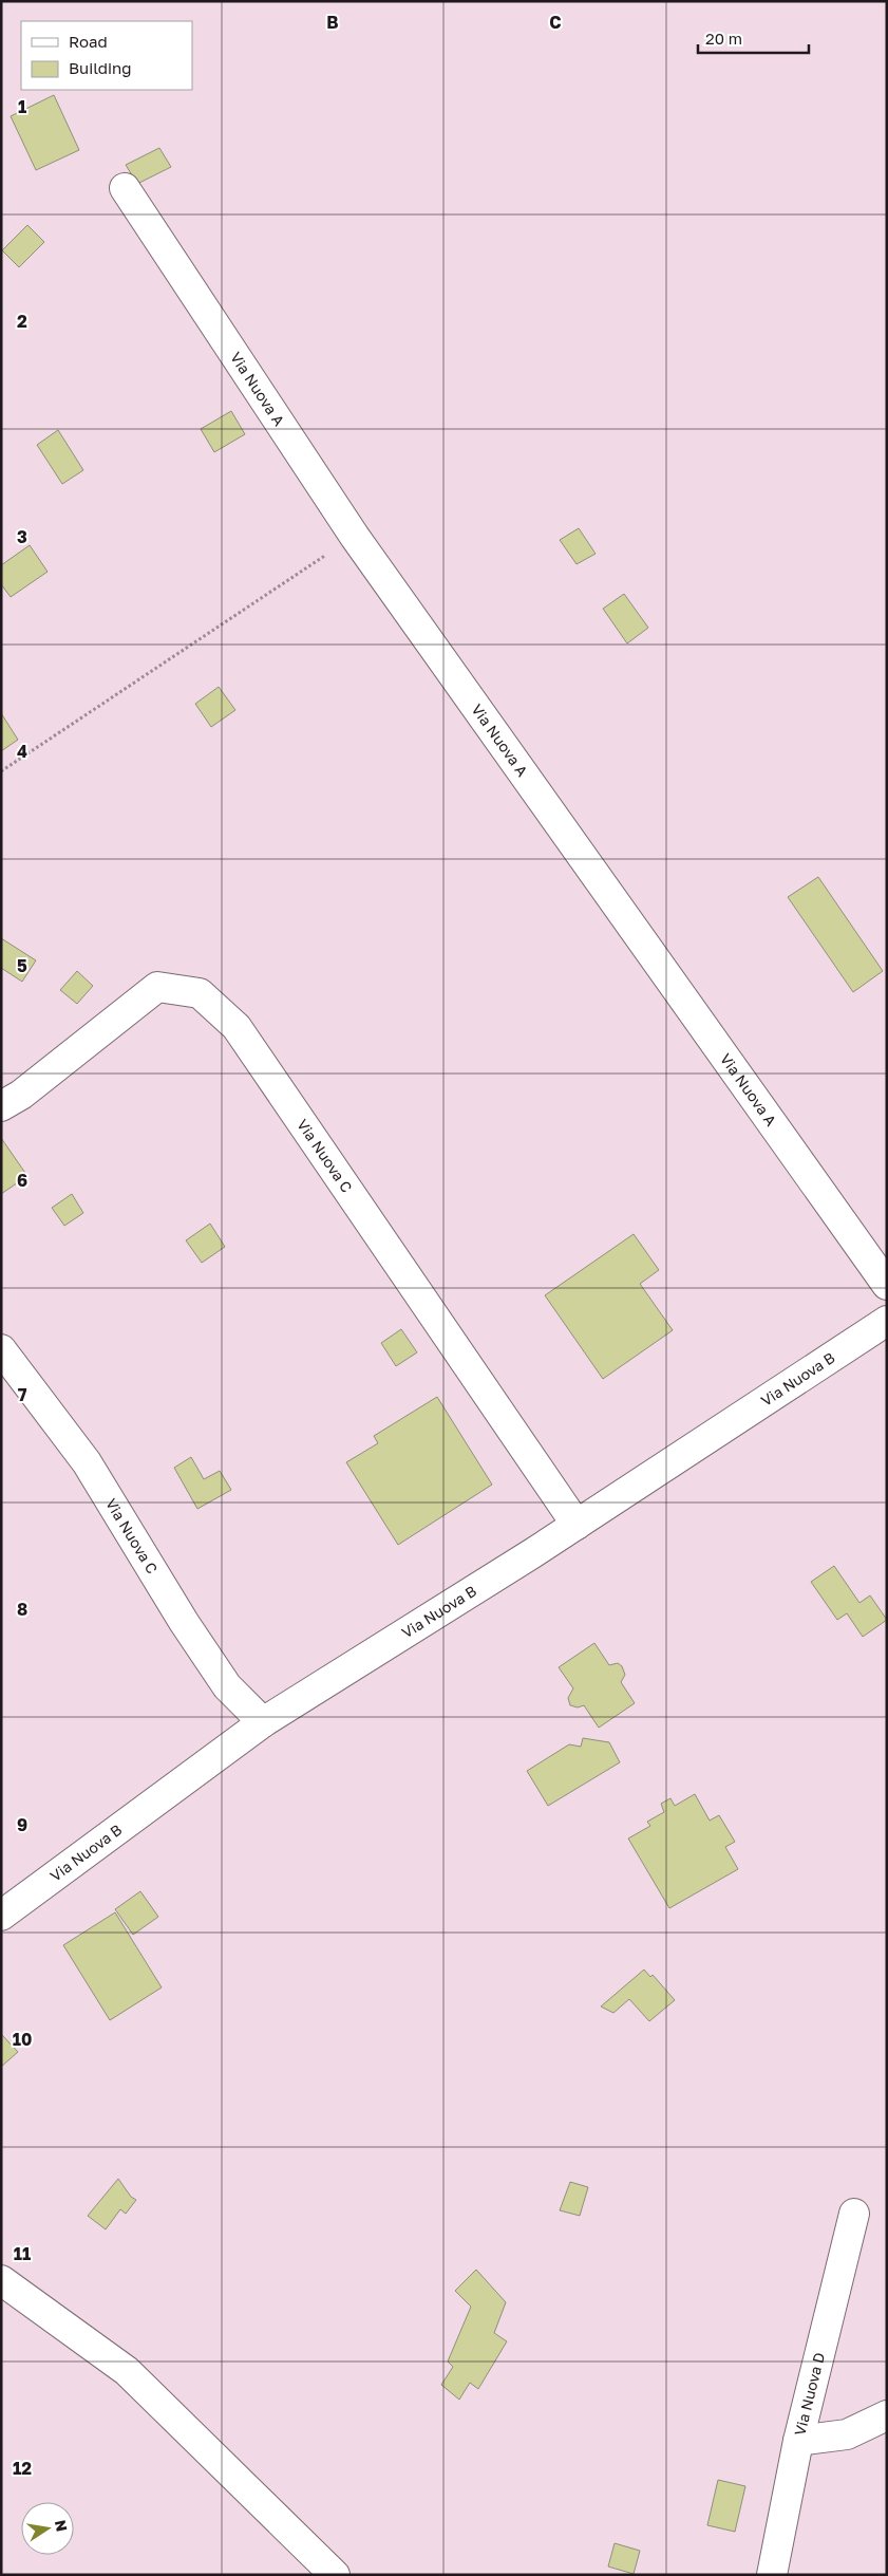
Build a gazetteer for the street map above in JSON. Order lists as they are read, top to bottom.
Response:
{
  "streets": {
    "street": [
      "Via Nuova A",
      "Via Nuova C",
      "Via Nuova B",
      "Via Nuova D"
    ]
  },
  "crossings": [
    ["Via Nuova C", "Via Nuova B"]
  ],
  "legend": ["Road", "Building"],
  "scale_bar": "20 m",
  "north": "right",
  "grid": {
    "columns": ["B", "C"],
    "rows": [
      "1",
      "2",
      "3",
      "4",
      "5",
      "6",
      "7",
      "8",
      "9",
      "10",
      "11",
      "12"
    ]
  }
}
